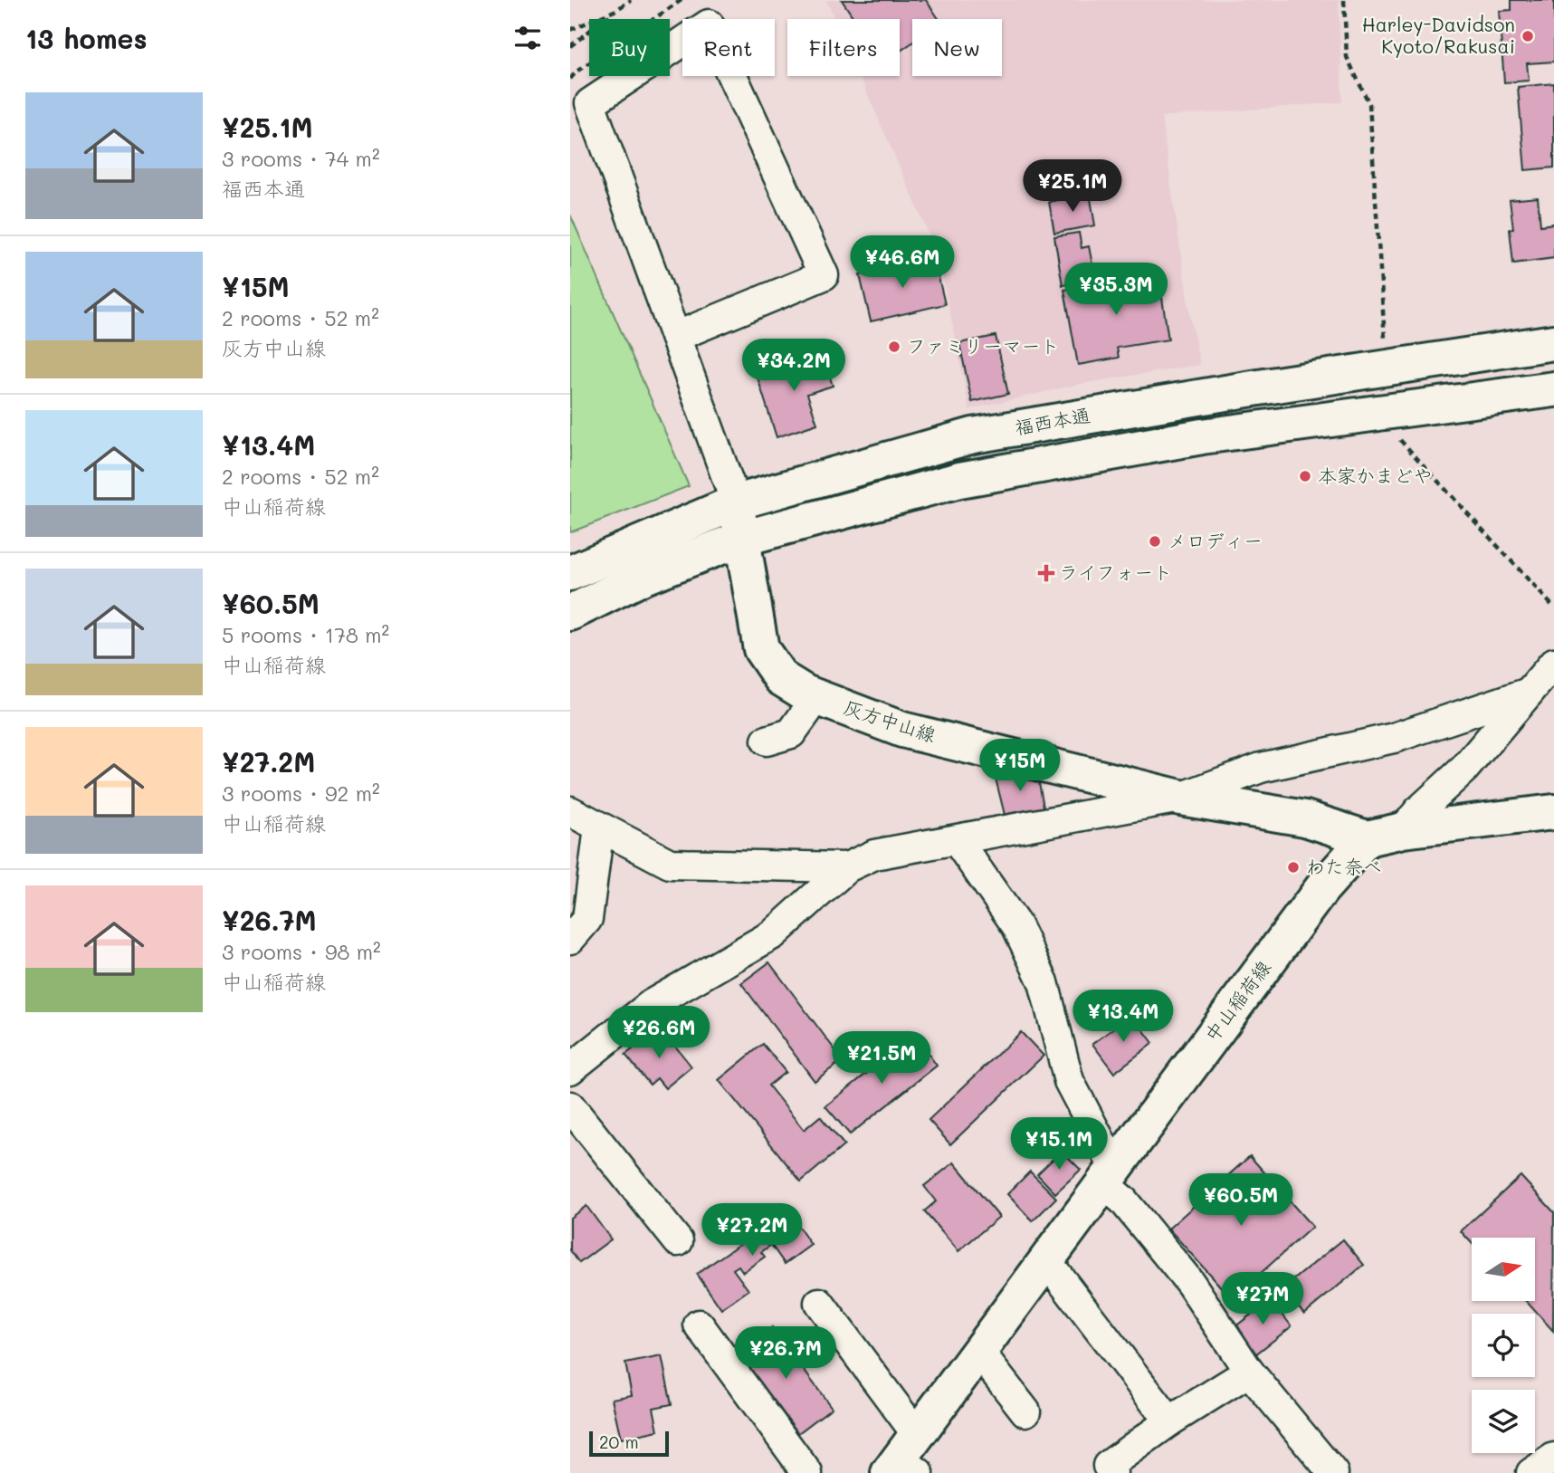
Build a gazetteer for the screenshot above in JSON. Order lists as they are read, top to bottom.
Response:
{
  "streets": {
    "main road": ["福西本通", "灰方中山線", "中山稲荷線"]
  },
  "crossings": [
    ["福西本通", "灰方中山線"],
    ["灰方中山線", "中山稲荷線"]
  ],
  "places": {
    "other": [
      "Harley-Davidson Kyoto/Rakusai",
      "ファミリーマート",
      "本家かまどや",
      "メロディー",
      "わた奈べ"
    ],
    "health": ["ライフォート"]
  },
  "scale_bar": "20 m",
  "north": "right",
  "page": {
    "heading": "13 homes",
    "chip": [
      "Buy",
      "Rent",
      "Filters",
      "New"
    ],
    "list": [
      {
        "name": "¥25.1M",
        "note": "3 rooms · 74 m² · 福西本通"
      },
      {
        "name": "¥15M",
        "note": "2 rooms · 52 m² · 灰方中山線"
      },
      {
        "name": "¥13.4M",
        "note": "2 rooms · 52 m² · 中山稲荷線"
      },
      {
        "name": "¥60.5M",
        "note": "5 rooms · 178 m² · 中山稲荷線"
      },
      {
        "name": "¥27.2M",
        "note": "3 rooms · 92 m² · 中山稲荷線"
      },
      {
        "name": "¥26.7M",
        "note": "3 rooms · 98 m² · 中山稲荷線"
      }
    ],
    "price": [
      "¥25.1M",
      "¥46.6M",
      "¥35.3M",
      "¥34.2M",
      "¥15M",
      "¥13.4M",
      "¥26.6M",
      "¥21.5M",
      "¥15.1M",
      "¥60.5M",
      "¥27.2M",
      "¥27M",
      "¥26.7M"
    ],
    "scale": "20 m"
  }
}
